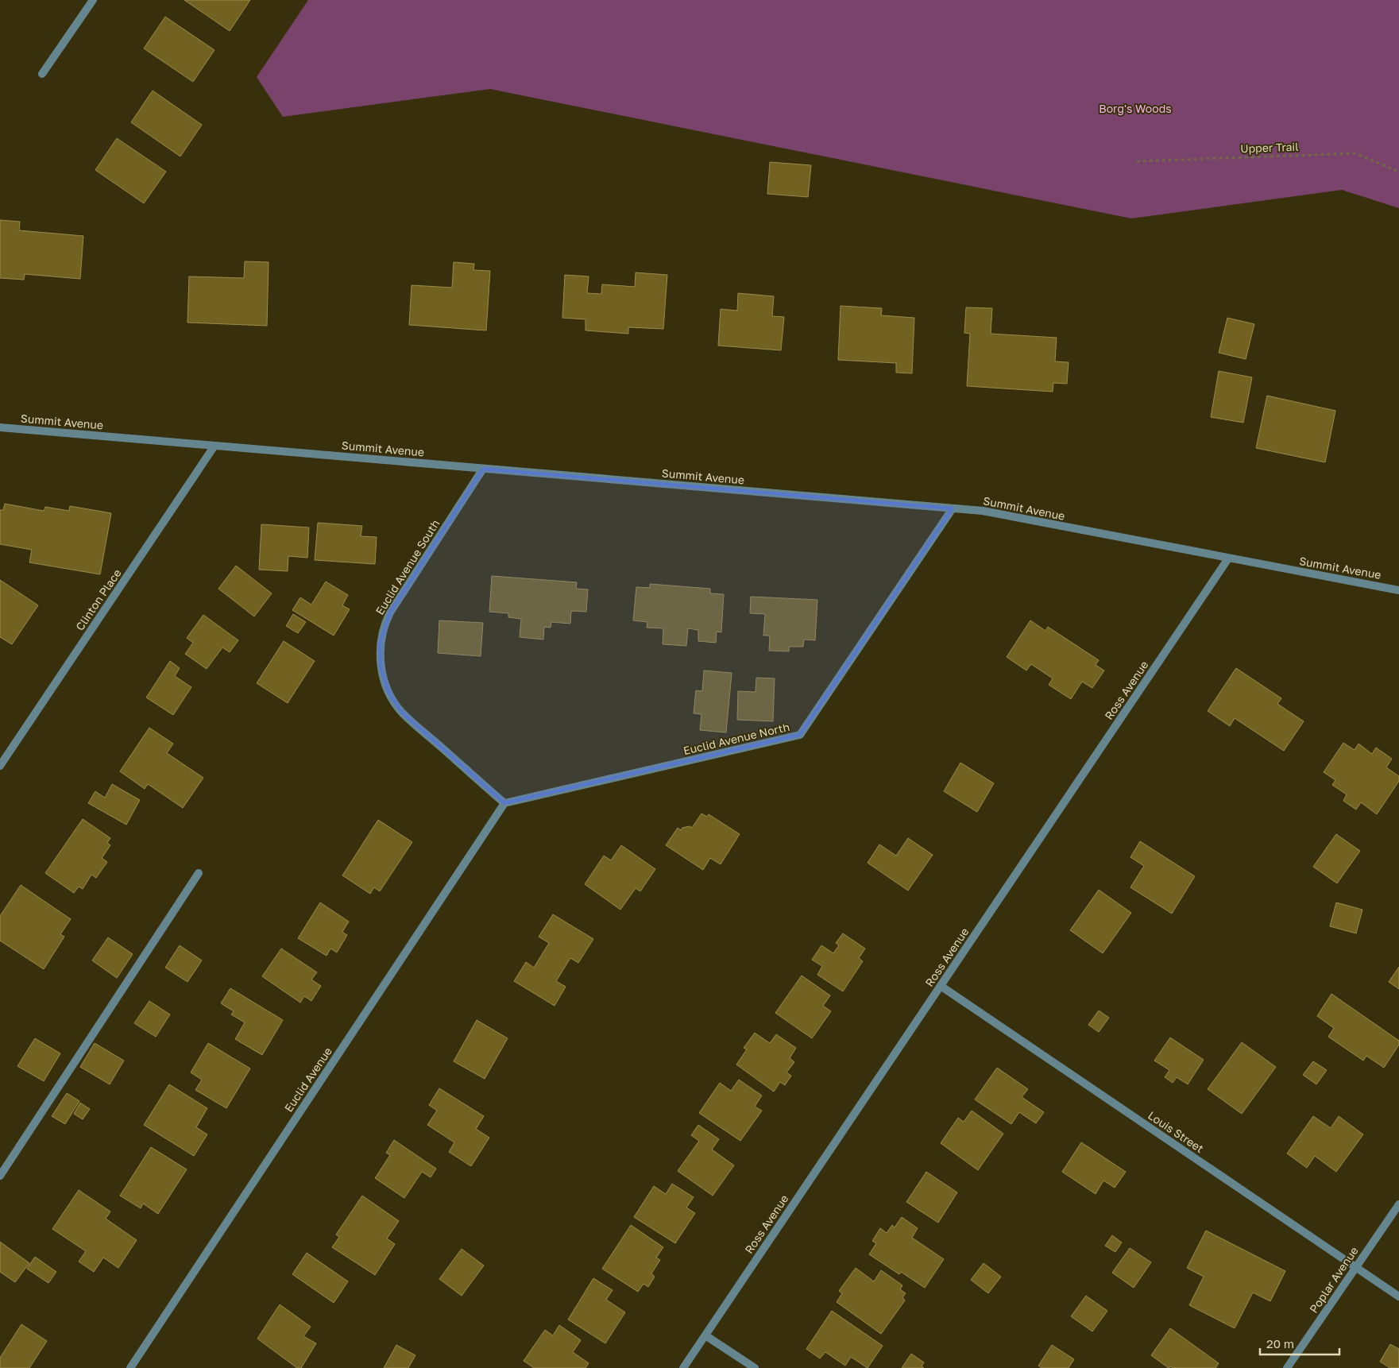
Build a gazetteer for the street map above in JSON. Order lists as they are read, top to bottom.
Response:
{
  "streets": {
    "street": [
      "Summit Avenue",
      "Euclid Avenue South",
      "Clinton Place",
      "Ross Avenue",
      "Euclid Avenue North",
      "Euclid Avenue",
      "Louis Street",
      "Poplar Avenue"
    ],
    "path": ["Upper Trail"]
  },
  "crossings": [
    ["Summit Avenue", "Euclid Avenue South"],
    ["Summit Avenue", "Clinton Place"],
    ["Summit Avenue", "Ross Avenue"],
    ["Summit Avenue", "Euclid Avenue North"],
    ["Euclid Avenue South", "Euclid Avenue North"],
    ["Euclid Avenue South", "Euclid Avenue"],
    ["Ross Avenue", "Louis Street"],
    ["Euclid Avenue North", "Euclid Avenue"],
    ["Louis Street", "Poplar Avenue"]
  ],
  "parks": ["Borg's Woods"],
  "scale_bar": "20 m"
}
